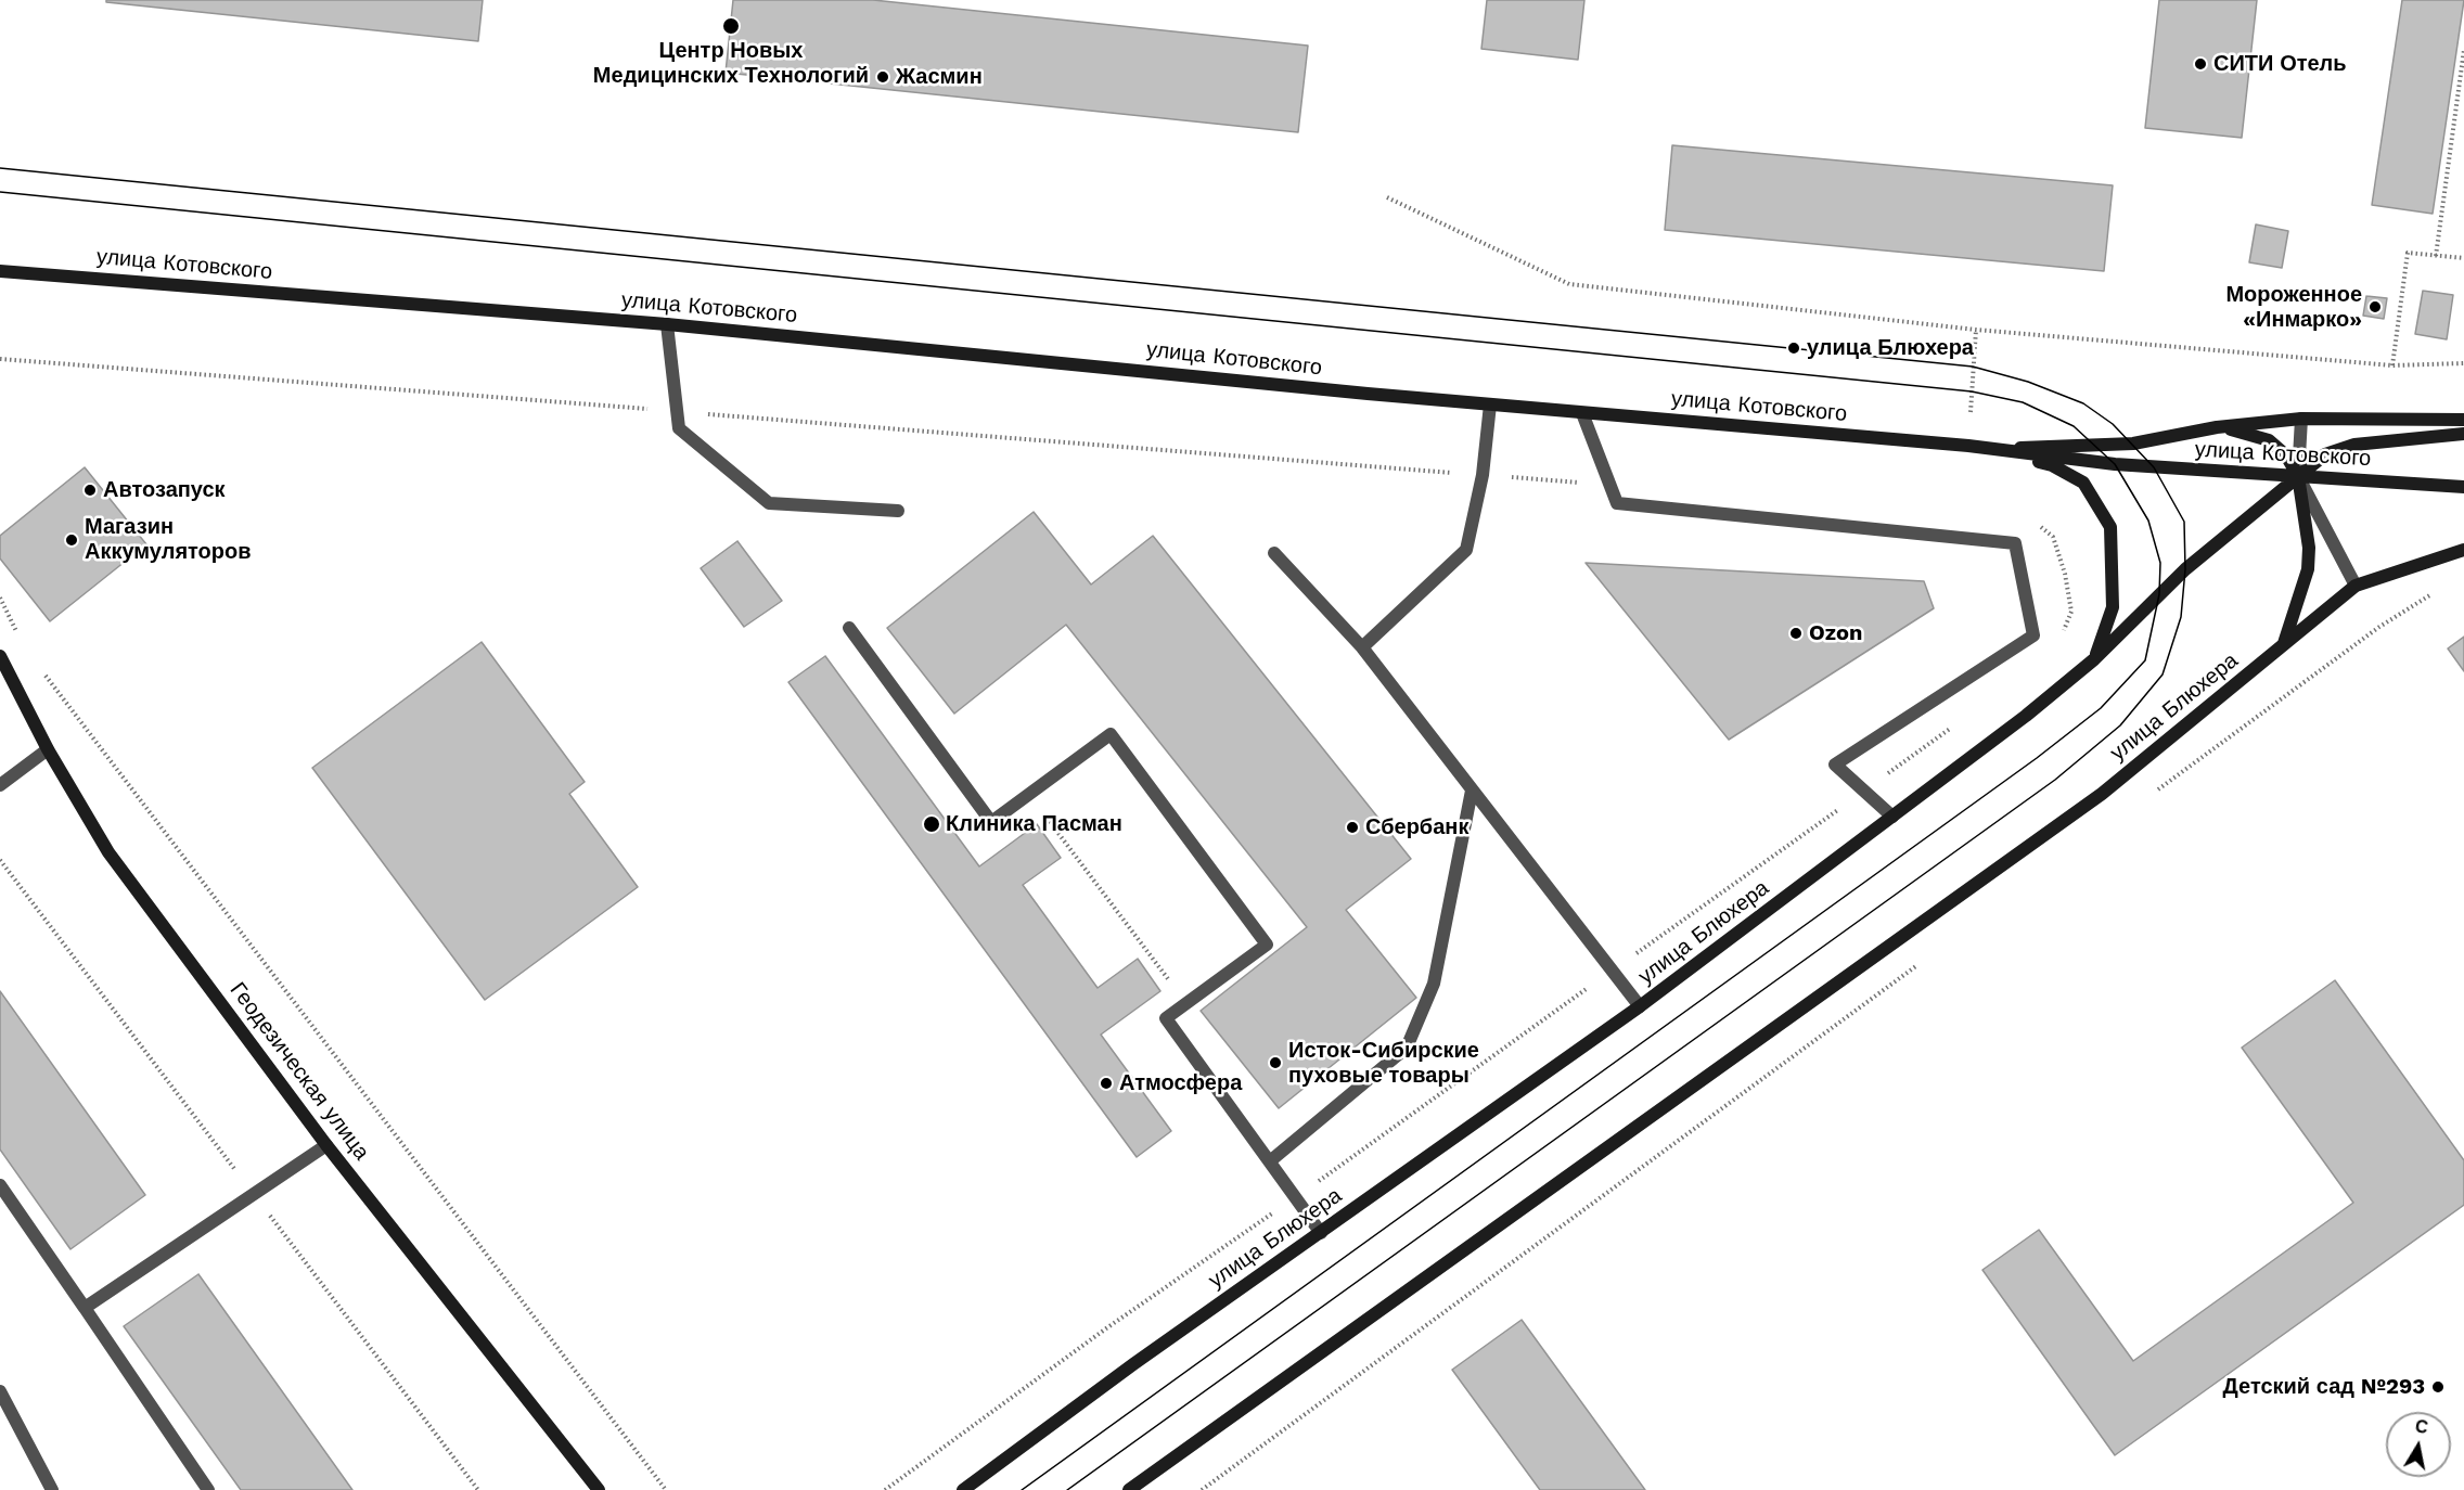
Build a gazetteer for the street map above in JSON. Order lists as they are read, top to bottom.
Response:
{
  "streets": {
    "street": ["улица Котовского", "улица Блюхера", "Геодезическая улица"]
  },
  "crossings": [
    ["улица Котовского", "улица Блюхера"]
  ],
  "places": [
    "Центр Новых Медицинских Технологий",
    "СИТИ Отель",
    "Жасмин",
    "Мороженное «Инмарко»",
    "улица Блюхера",
    "Автозапуск",
    "Магазин Аккумуляторов",
    "Ozon",
    "Клиника Пасман",
    "Сбербанк",
    "Исток-Сибирские пуховые товары",
    "Атмосфера",
    "Детский сад №293"
  ],
  "north": "top"
}
